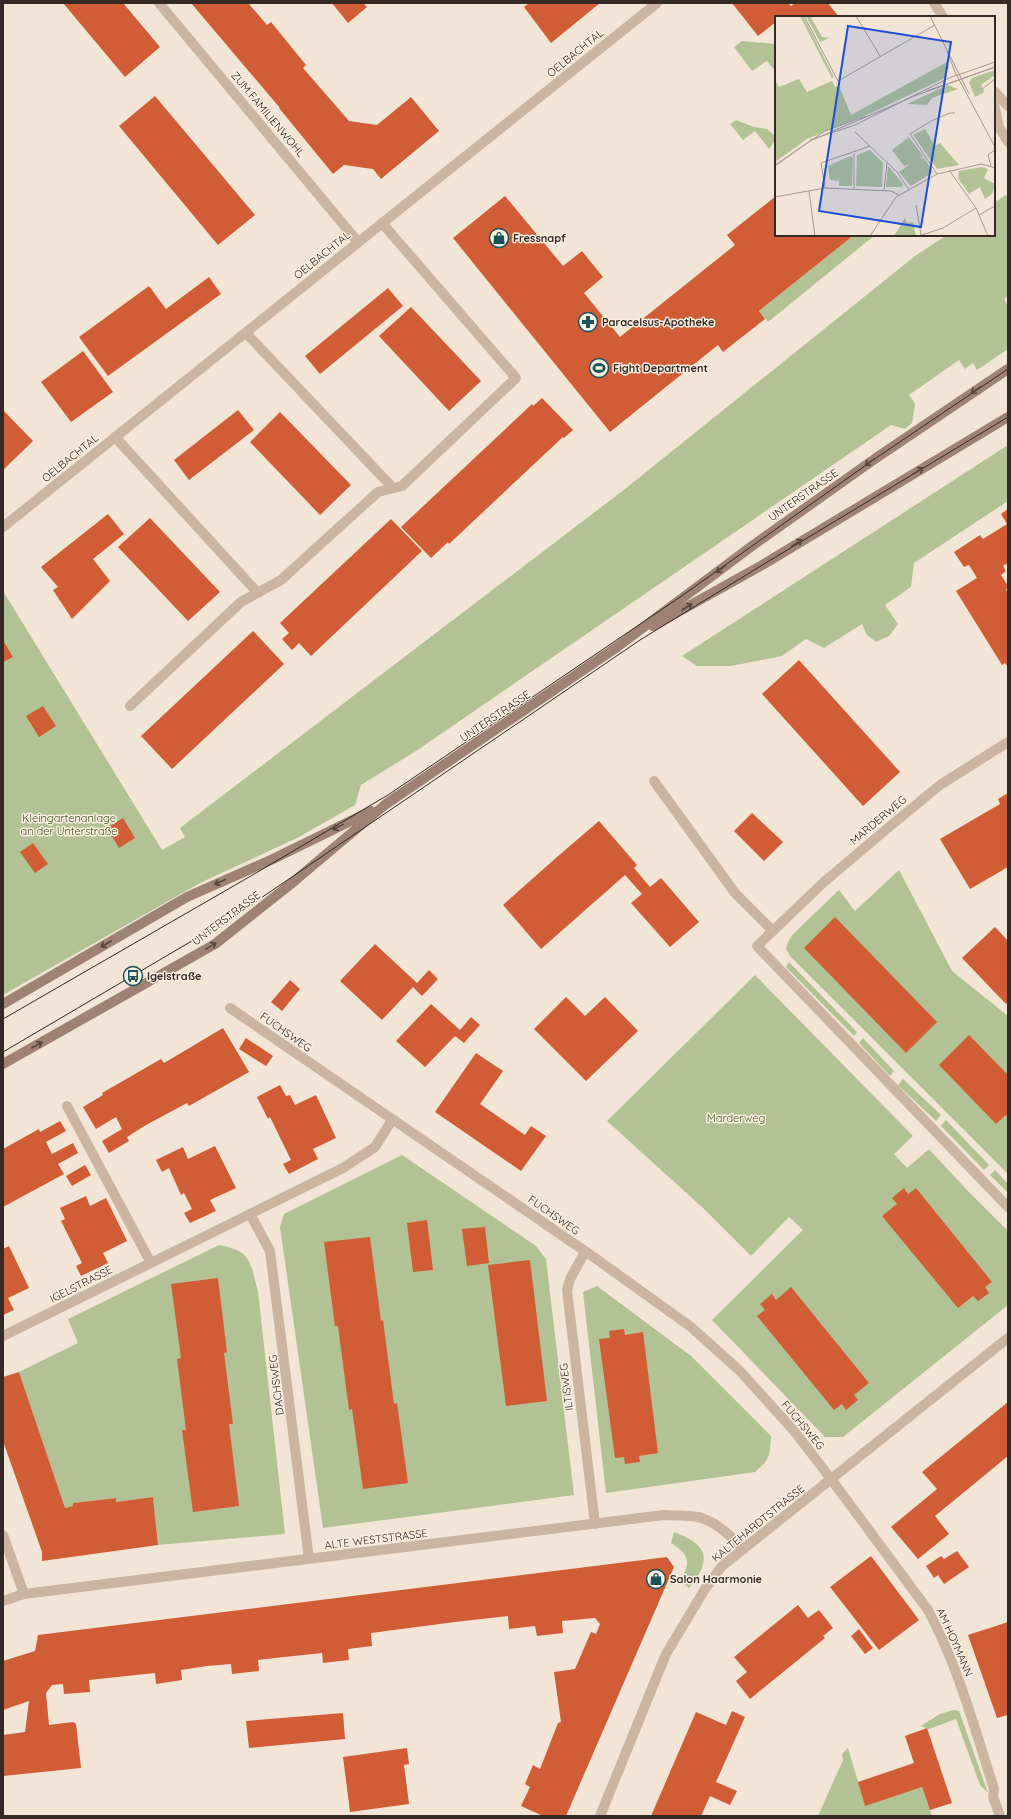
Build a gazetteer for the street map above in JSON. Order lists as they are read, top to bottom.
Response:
{
  "streets": {
    "main road": ["UNTERSTRASSE"],
    "street": [
      "OELBACHTAL",
      "ZUM FAMILIENWOHL",
      "MARDERWEG",
      "FUCHSWEG",
      "IGELSTRASSE",
      "DACHSWEG",
      "ILTISWEG",
      "KALTEHARDTSTRASSE",
      "ALTE WESTSTRASSE",
      "AM HOYMANN"
    ]
  },
  "crossings": [
    ["OELBACHTAL", "ZUM FAMILIENWOHL"],
    ["FUCHSWEG", "IGELSTRASSE"],
    ["FUCHSWEG", "ILTISWEG"],
    ["FUCHSWEG", "KALTEHARDTSTRASSE"],
    ["FUCHSWEG", "AM HOYMANN"],
    ["IGELSTRASSE", "DACHSWEG"],
    ["DACHSWEG", "ALTE WESTSTRASSE"],
    ["ILTISWEG", "ALTE WESTSTRASSE"],
    ["KALTEHARDTSTRASSE", "ALTE WESTSTRASSE"],
    ["KALTEHARDTSTRASSE", "AM HOYMANN"]
  ],
  "parks": ["Kleingartenanlage an der Unterstraße", "Marderweg"],
  "places": {
    "shop": ["Fressnapf", "Salon Haarmonie"],
    "pharmacy": ["Paracelsus-Apotheke"],
    "sports": ["Fight Department"],
    "bus stop": ["Igelstraße"]
  }
}
